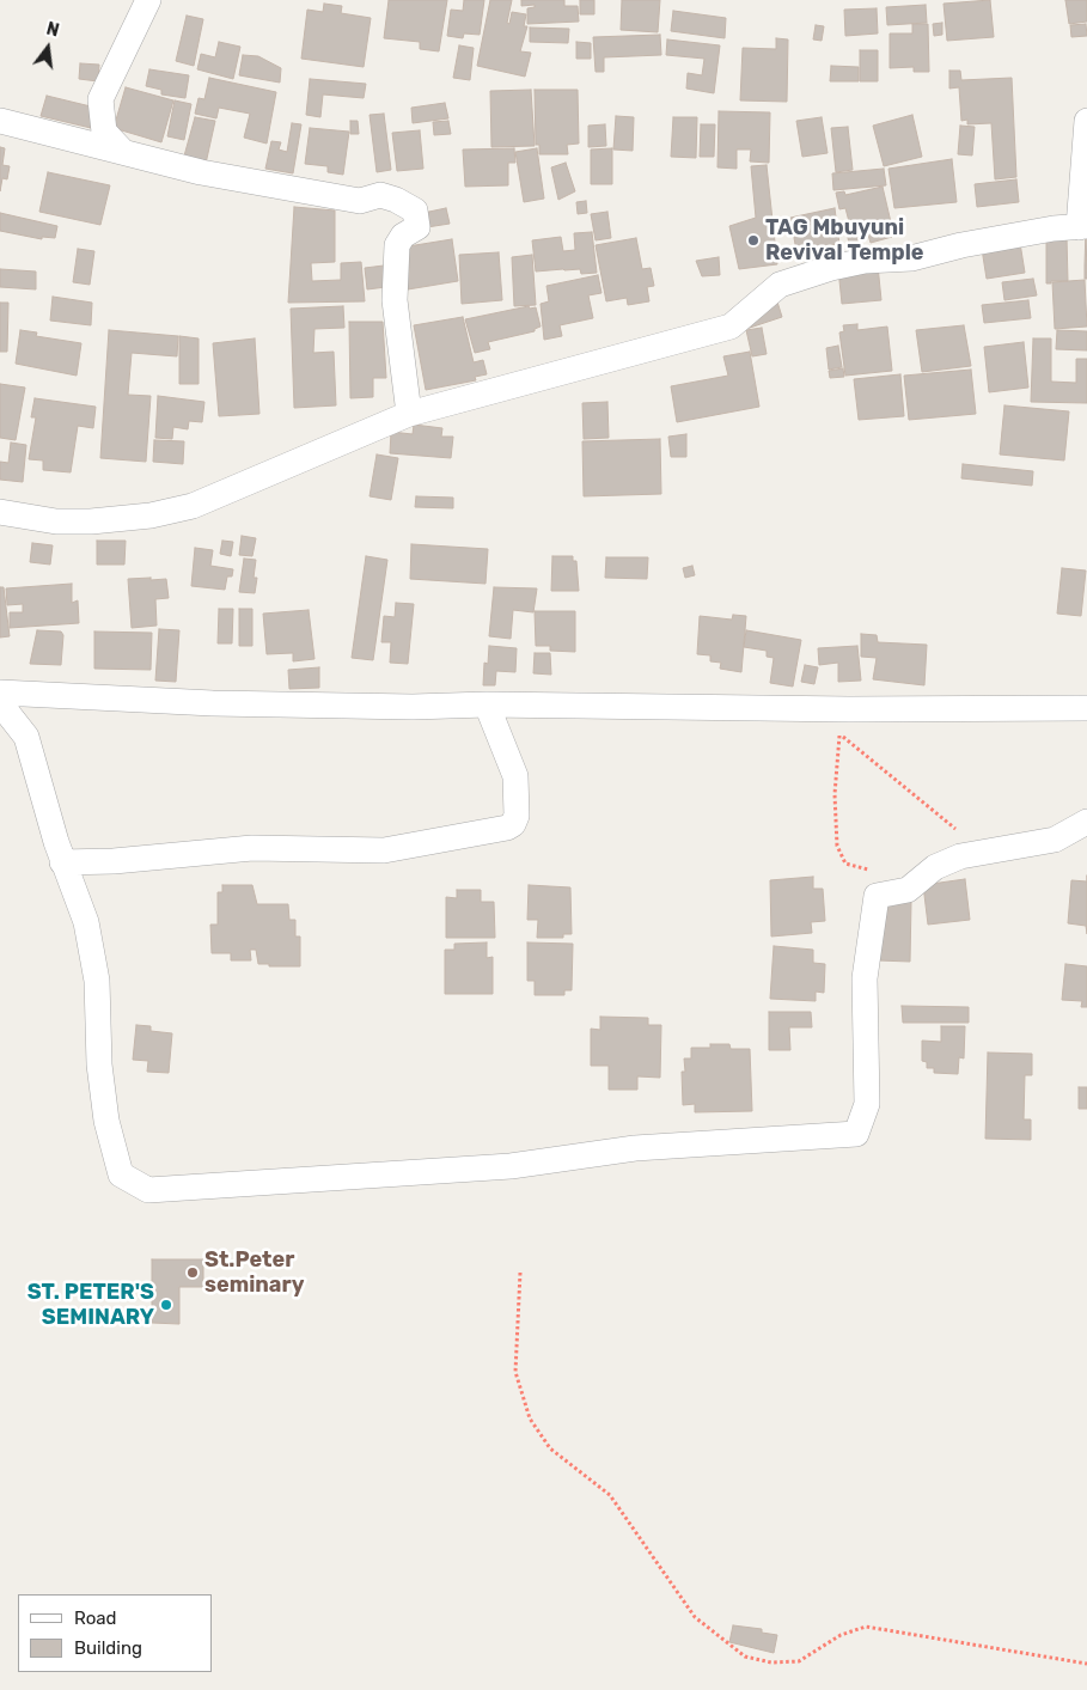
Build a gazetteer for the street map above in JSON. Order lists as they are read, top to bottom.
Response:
{
  "places": ["TAG Mbuyuni Revival Temple", "St.Peter seminary", "ST. PETER'S SEMINARY"],
  "legend": ["Road", "Building"],
  "north": "top"
}
